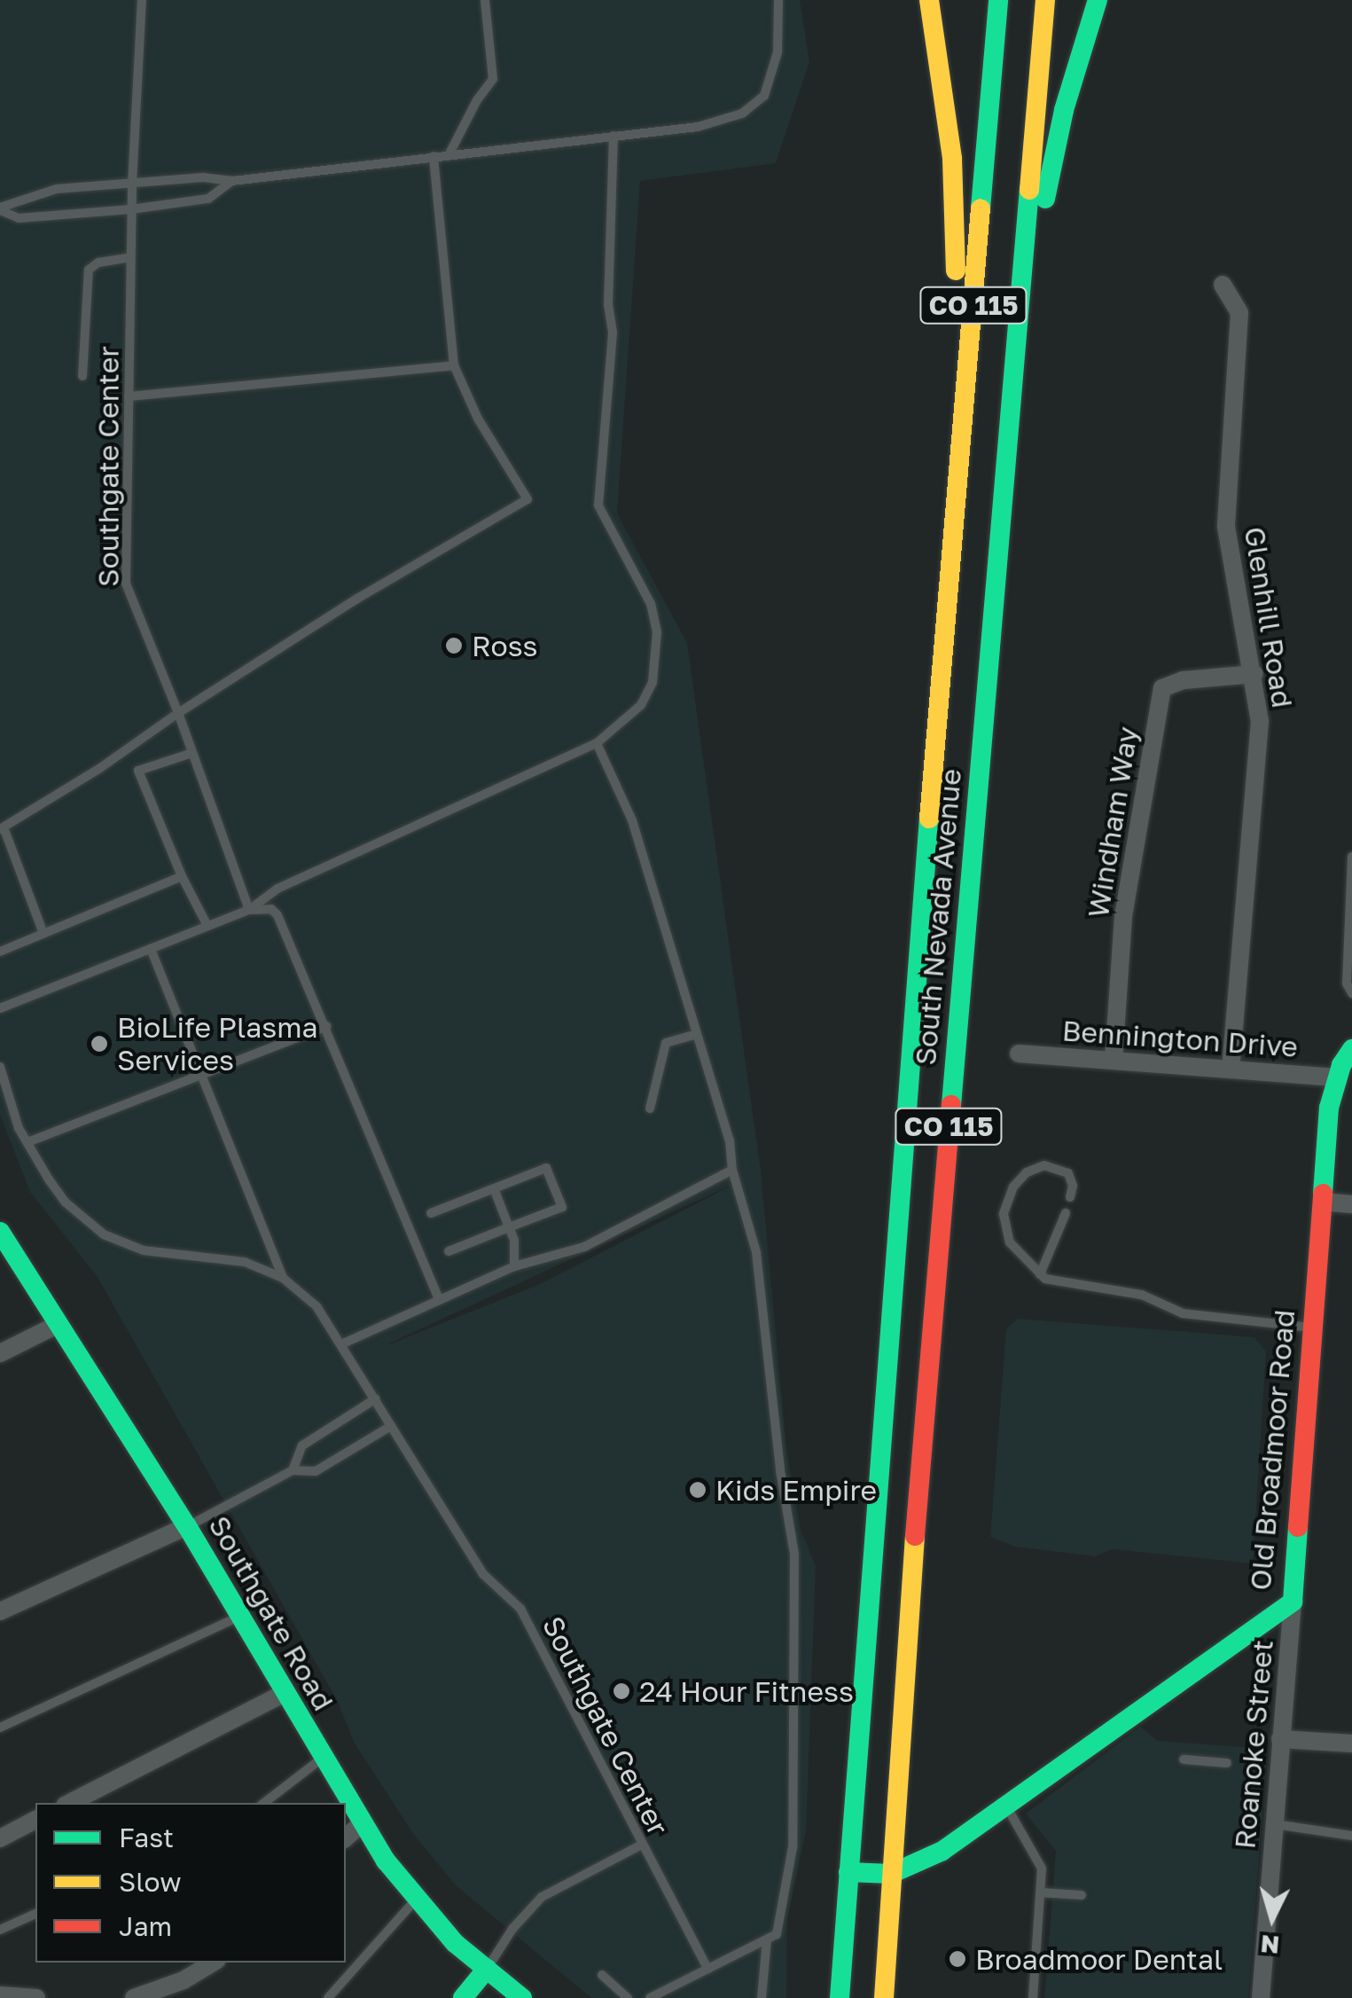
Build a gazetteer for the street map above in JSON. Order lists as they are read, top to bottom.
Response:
{
  "streets": {
    "main road": [
      "CO 115",
      "South Nevada Avenue",
      "Old Broadmoor Road",
      "Southgate Road"
    ],
    "street": [
      "Glenhill Road",
      "Windham Way",
      "Bennington Drive",
      "Roanoke Street"
    ],
    "lane": ["Southgate Center"]
  },
  "crossings": [
    ["Glenhill Road", "Windham Way"],
    ["Glenhill Road", "Bennington Drive"],
    ["Windham Way", "Bennington Drive"],
    ["South Nevada Avenue", "Old Broadmoor Road"],
    ["Bennington Drive", "Old Broadmoor Road"],
    ["Old Broadmoor Road", "Roanoke Street"]
  ],
  "places": [
    "Ross",
    "BioLife Plasma Services",
    "Kids Empire",
    "24 Hour Fitness",
    "Broadmoor Dental"
  ],
  "legend": ["Fast", "Slow", "Jam"],
  "north": "bottom"
}
